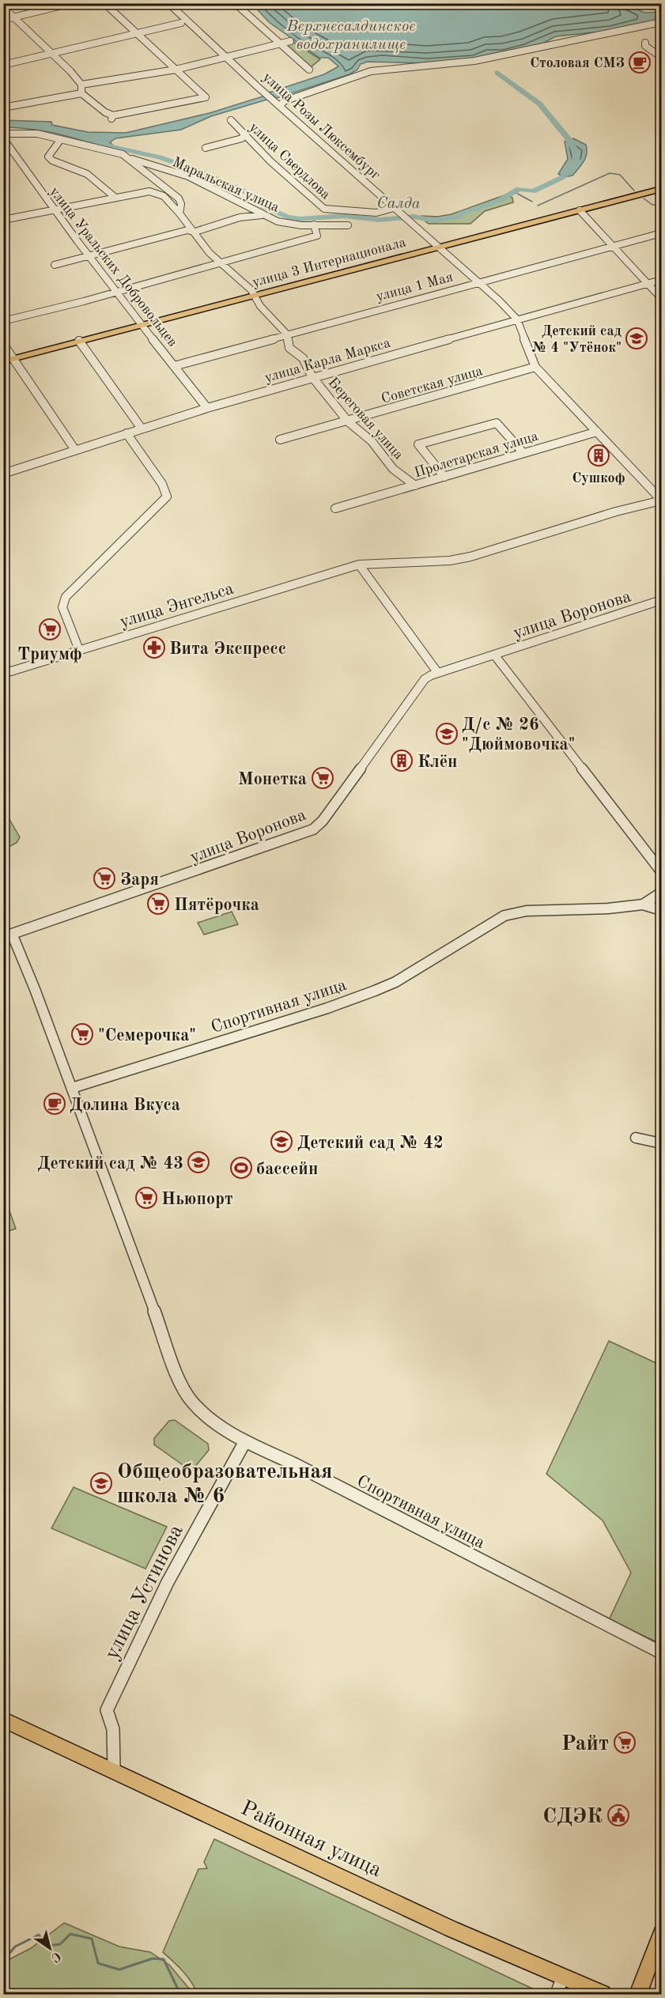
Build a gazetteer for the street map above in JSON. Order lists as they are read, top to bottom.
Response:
{
  "streets": {
    "main road": ["улица 3 Интернационала", "Районная улица"],
    "street": [
      "улица Розы Люксембург",
      "улица Свердлова",
      "Маральская улица",
      "улица Уральских Добровольцев",
      "улица 1 Мая",
      "улица Карла Маркса",
      "Советская улица",
      "Береговая улица",
      "Пролетарская улица",
      "улица Энгельса",
      "улица Воронова",
      "Спортивная улица",
      "улица Устинова"
    ]
  },
  "crossings": [
    ["улица Розы Люксембург", "улица Свердлова"],
    ["улица Розы Люксембург", "улица 3 Интернационала"],
    ["улица Розы Люксембург", "улица 1 Мая"],
    ["улица Розы Люксембург", "улица Карла Маркса"],
    ["улица Розы Люксембург", "Советская улица"],
    ["улица Розы Люксембург", "Пролетарская улица"],
    ["улица Розы Люксембург", "улица Энгельса"],
    ["Маральская улица", "Береговая улица"],
    ["улица 3 Интернационала", "улица Уральских Добровольцев"],
    ["улица 3 Интернационала", "Береговая улица"],
    ["улица Уральских Добровольцев", "улица 1 Мая"],
    ["улица Уральских Добровольцев", "улица Карла Маркса"],
    ["улица Уральских Добровольцев", "Береговая улица"],
    ["улица 1 Мая", "Береговая улица"],
    ["улица Карла Маркса", "Береговая улица"],
    ["Советская улица", "Береговая улица"],
    ["Береговая улица", "Пролетарская улица"],
    ["улица Воронова", "Спортивная улица"],
    ["Спортивная улица", "улица Устинова"],
    ["улица Устинова", "Районная улица"]
  ],
  "water": ["Верхнесалдинское водохранилище", "Салда"],
  "places": {
    "cafe": ["Столовая СМЗ", "Долина Вкуса"],
    "school or university": [
      "Детский сад № 4 \"Утёнок\"",
      "Д/с № 26 \"Дюймовочка\"",
      "Детский сад № 42",
      "Детский сад № 43",
      "Общеобразовательная школа № 6"
    ],
    "building": ["Сушкоф", "Клён"],
    "supermarket": [
      "Триумф",
      "Монетка",
      "Заря",
      "Пятёрочка",
      "\"Семерочка\"",
      "Ньюпорт",
      "Райт"
    ],
    "pharmacy": ["Вита Экспресс"],
    "sports": ["бассейн"],
    "public building": ["СДЭК"]
  },
  "north": "bottom right"
}
